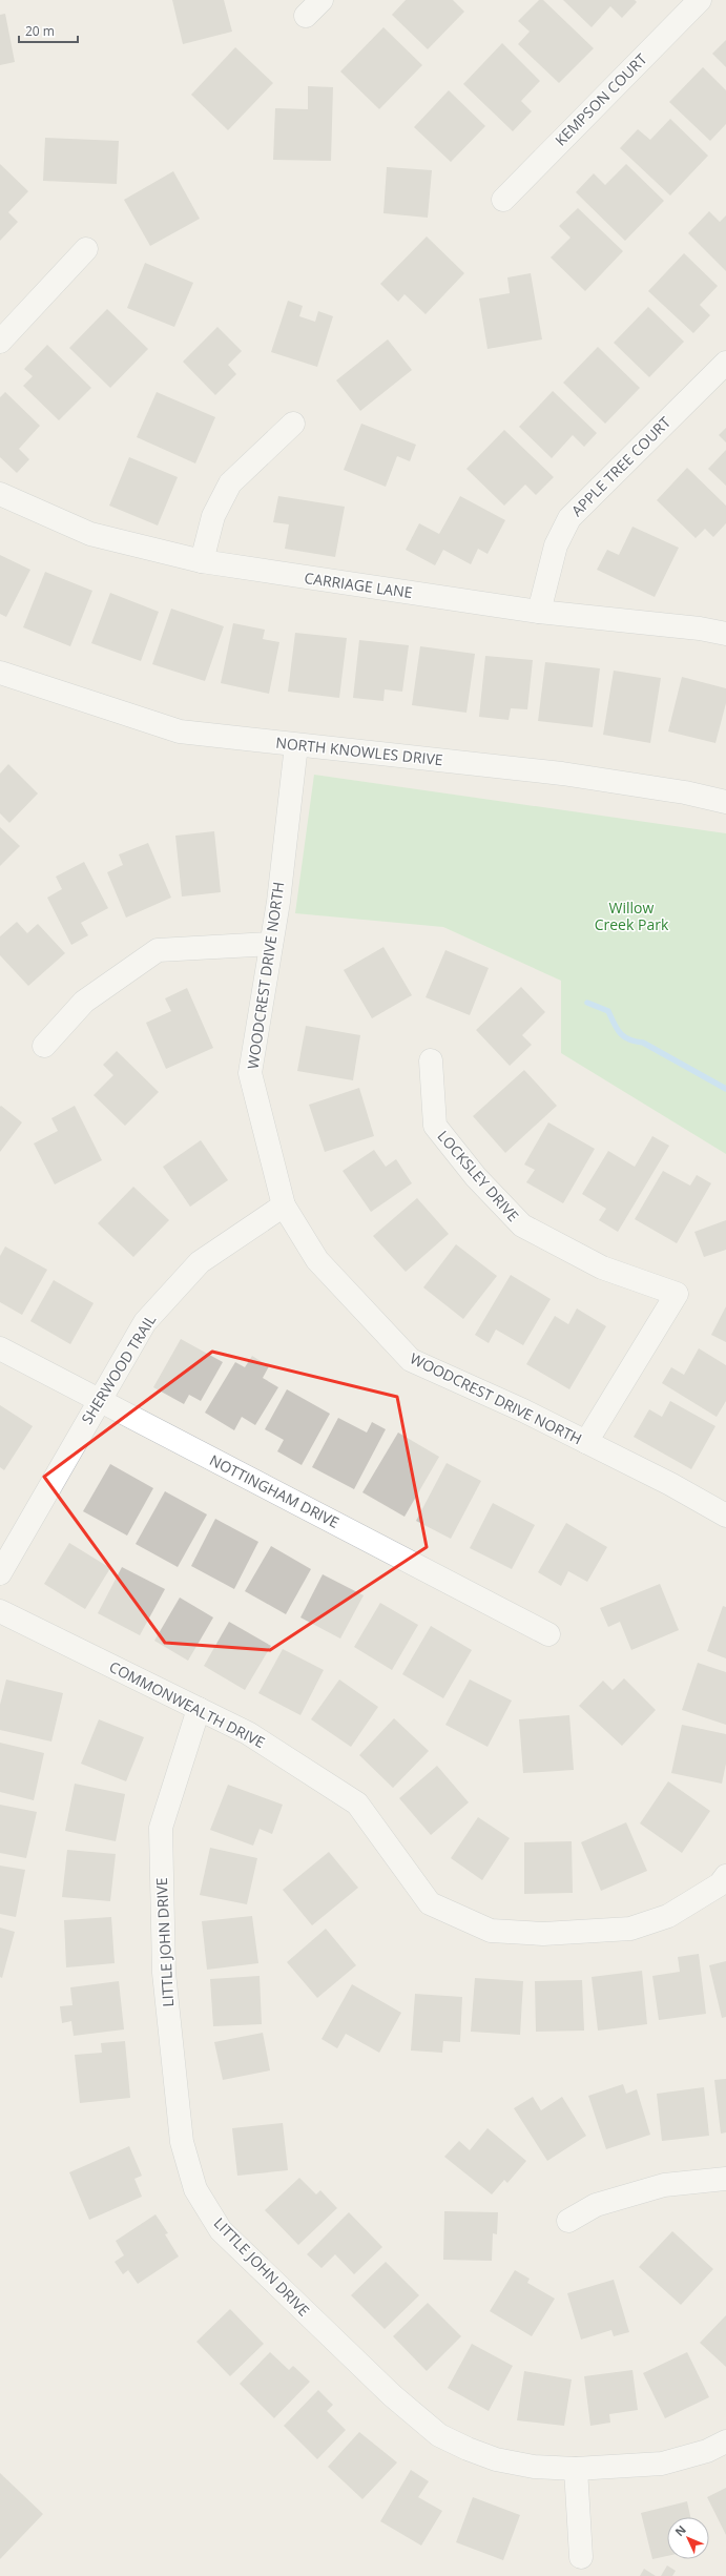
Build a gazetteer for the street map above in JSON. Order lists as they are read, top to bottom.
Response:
{
  "streets": {
    "street": [
      "KEMPSON COURT",
      "APPLE TREE COURT",
      "CARRIAGE LANE",
      "NORTH KNOWLES DRIVE",
      "WOODCREST DRIVE NORTH",
      "LOCKSLEY DRIVE",
      "SHERWOOD TRAIL",
      "NOTTINGHAM DRIVE",
      "COMMONWEALTH DRIVE",
      "LITTLE JOHN DRIVE"
    ]
  },
  "crossings": [
    ["APPLE TREE COURT", "CARRIAGE LANE"],
    ["NORTH KNOWLES DRIVE", "WOODCREST DRIVE NORTH"],
    ["WOODCREST DRIVE NORTH", "LOCKSLEY DRIVE"],
    ["WOODCREST DRIVE NORTH", "SHERWOOD TRAIL"],
    ["SHERWOOD TRAIL", "NOTTINGHAM DRIVE"],
    ["COMMONWEALTH DRIVE", "LITTLE JOHN DRIVE"]
  ],
  "parks": ["Willow Creek Park"],
  "scale_bar": "20 m",
  "north": "top left"
}
